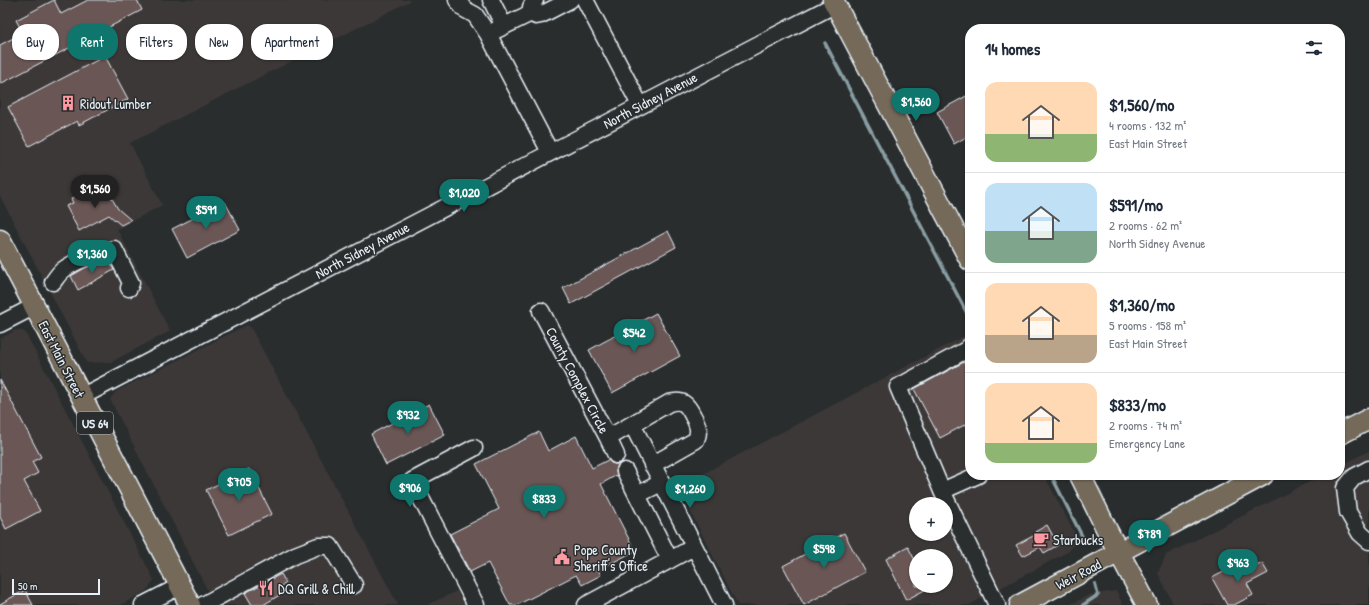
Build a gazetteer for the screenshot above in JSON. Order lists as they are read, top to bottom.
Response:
{
  "streets": {
    "main road": ["East Main Street", "US 64", "Weir Road"],
    "street": ["North Sidney Avenue", "County Complex Circle"]
  },
  "crossings": [
    ["North Sidney Avenue", "East Main Street"]
  ],
  "places": {
    "building": ["Ridout Lumber"],
    "cafe": ["Starbucks"],
    "public building": ["Pope County Sheriff's Office"],
    "restaurant": ["DQ Grill & Chill"]
  },
  "scale_bar": "50 m",
  "page": {
    "chip": [
      "Buy",
      "Rent",
      "Filters",
      "New",
      "Apartment"
    ],
    "heading": "14 homes",
    "list": [
      {
        "name": "$1,560/mo",
        "note": "4 rooms · 132 m² · East Main Street"
      },
      {
        "name": "$591/mo",
        "note": "2 rooms · 62 m² · North Sidney Avenue"
      },
      {
        "name": "$1,360/mo",
        "note": "5 rooms · 158 m² · East Main Street"
      },
      {
        "name": "$833/mo",
        "note": "2 rooms · 74 m² · Emergency Lane"
      }
    ],
    "price": [
      "$1,560",
      "$1,560",
      "$1,020",
      "$591",
      "$1,360",
      "$542",
      "$932",
      "$705",
      "$906",
      "$1,260",
      "$833",
      "$789",
      "$598",
      "$963"
    ],
    "map_buttons": ["+", "−"],
    "scale": "50 m"
  }
}
